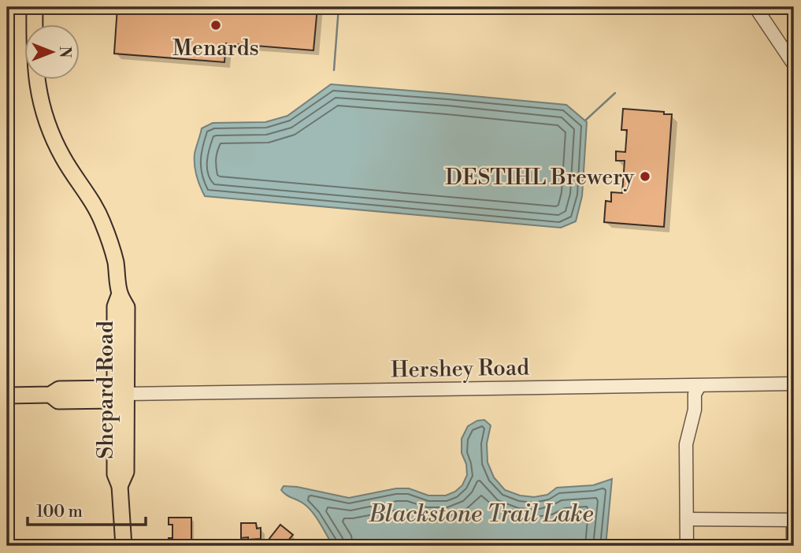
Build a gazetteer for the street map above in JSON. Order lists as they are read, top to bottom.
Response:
{
  "streets": {
    "main road": ["Hershey Road", "Shepard Road"]
  },
  "crossings": [
    ["Hershey Road", "Shepard Road"]
  ],
  "water": ["Blackstone Trail Lake"],
  "places": ["Menards", "DESTIHL Brewery"],
  "scale_bar": "100 m",
  "north": "right"
}
